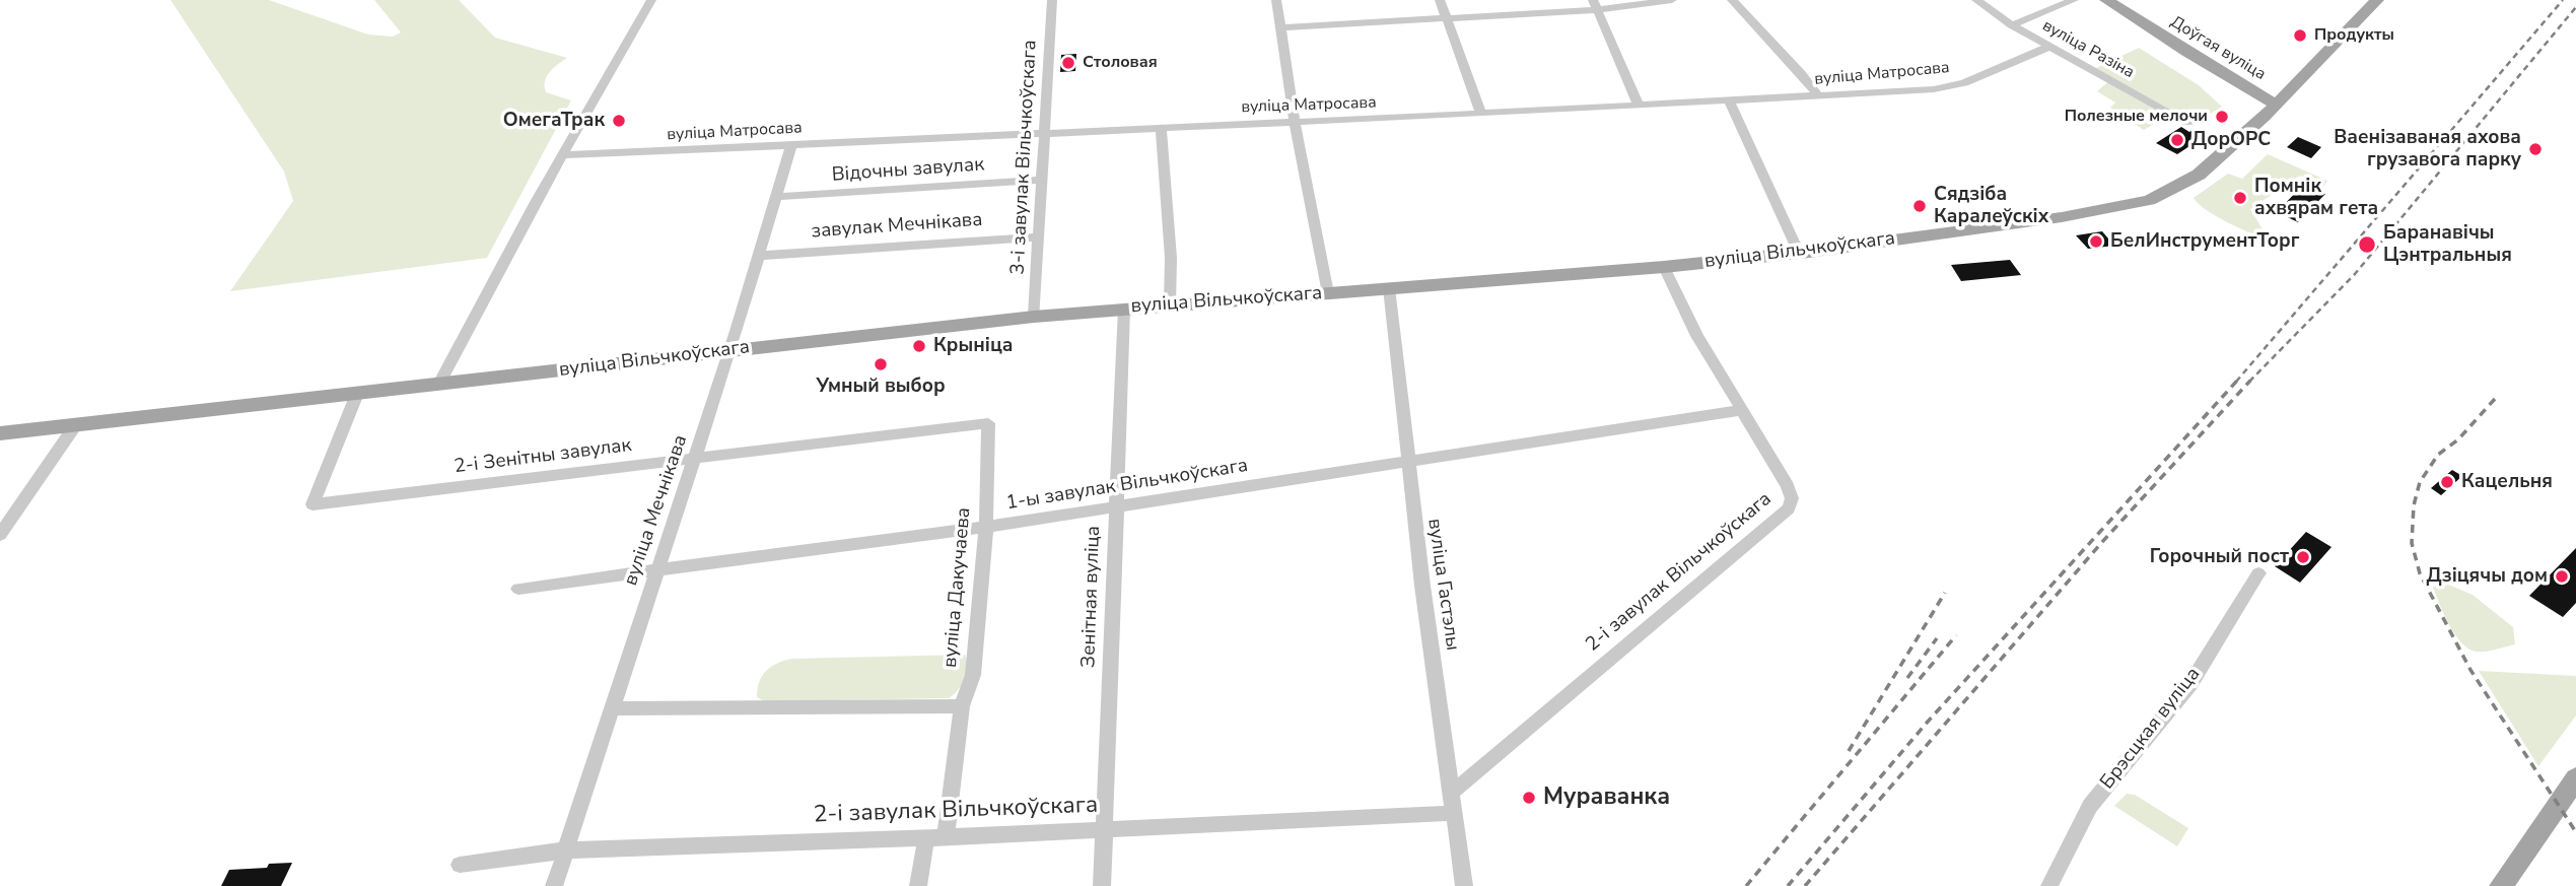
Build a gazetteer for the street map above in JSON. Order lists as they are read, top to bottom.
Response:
{
  "streets": {
    "main road": ["Доўгая вуліца", "вуліца Вільчкоўскага"],
    "street": [
      "вуліца Разіна",
      "вуліца Матросава",
      "3-і завулак Вільчкоўскага",
      "Відочны завулак",
      "завулак Мечнікава",
      "2-і Зенітны завулак",
      "1-ы завулак Вільчкоўскага",
      "вуліца Мечнікава",
      "2-і завулак Вільчкоўскага",
      "вуліца Гастэлы",
      "вуліца Дакучаева",
      "Зенітная вуліца",
      "Брэсцкая вуліца"
    ]
  },
  "crossings": [
    ["Доўгая вуліца", "вуліца Вільчкоўскага"],
    ["вуліца Разіна", "вуліца Матросава"],
    ["вуліца Матросава", "3-і завулак Вільчкоўскага"],
    ["вуліца Матросава", "вуліца Мечнікава"],
    ["3-і завулак Вільчкоўскага", "Відочны завулак"],
    ["3-і завулак Вільчкоўскага", "завулак Мечнікава"],
    ["3-і завулак Вільчкоўскага", "вуліца Вільчкоўскага"],
    ["Відочны завулак", "вуліца Мечнікава"],
    ["завулак Мечнікава", "вуліца Мечнікава"],
    ["вуліца Вільчкоўскага", "2-і Зенітны завулак"],
    ["вуліца Вільчкоўскага", "вуліца Мечнікава"],
    ["вуліца Вільчкоўскага", "2-і завулак Вільчкоўскага"],
    ["вуліца Вільчкоўскага", "вуліца Гастэлы"],
    ["вуліца Вільчкоўскага", "Зенітная вуліца"],
    ["2-і Зенітны завулак", "вуліца Мечнікава"],
    ["2-і Зенітны завулак", "вуліца Дакучаева"],
    ["1-ы завулак Вільчкоўскага", "вуліца Мечнікава"],
    ["1-ы завулак Вільчкоўскага", "2-і завулак Вільчкоўскага"],
    ["1-ы завулак Вільчкоўскага", "вуліца Гастэлы"],
    ["1-ы завулак Вільчкоўскага", "вуліца Дакучаева"],
    ["1-ы завулак Вільчкоўскага", "Зенітная вуліца"],
    ["вуліца Мечнікава", "2-і завулак Вільчкоўскага"],
    ["2-і завулак Вільчкоўскага", "вуліца Гастэлы"],
    ["2-і завулак Вільчкоўскага", "вуліца Дакучаева"],
    ["2-і завулак Вільчкоўскага", "Зенітная вуліца"]
  ],
  "places": [
    "Продукты",
    "Столовая",
    "Полезные мелочи",
    "ОмегаТрак",
    "ДорОРС",
    "Ваенізаваная ахова грузавога парку",
    "Помнік ахвярам гета",
    "Сядзіба Каралеўскіх",
    "БелИнструментТорг",
    "Баранавічы Цэнтральныя",
    "Крыніца",
    "Умный выбор",
    "Кацельня",
    "Горочный пост",
    "Дзіцячы дом",
    "Мураванка"
  ]
}
